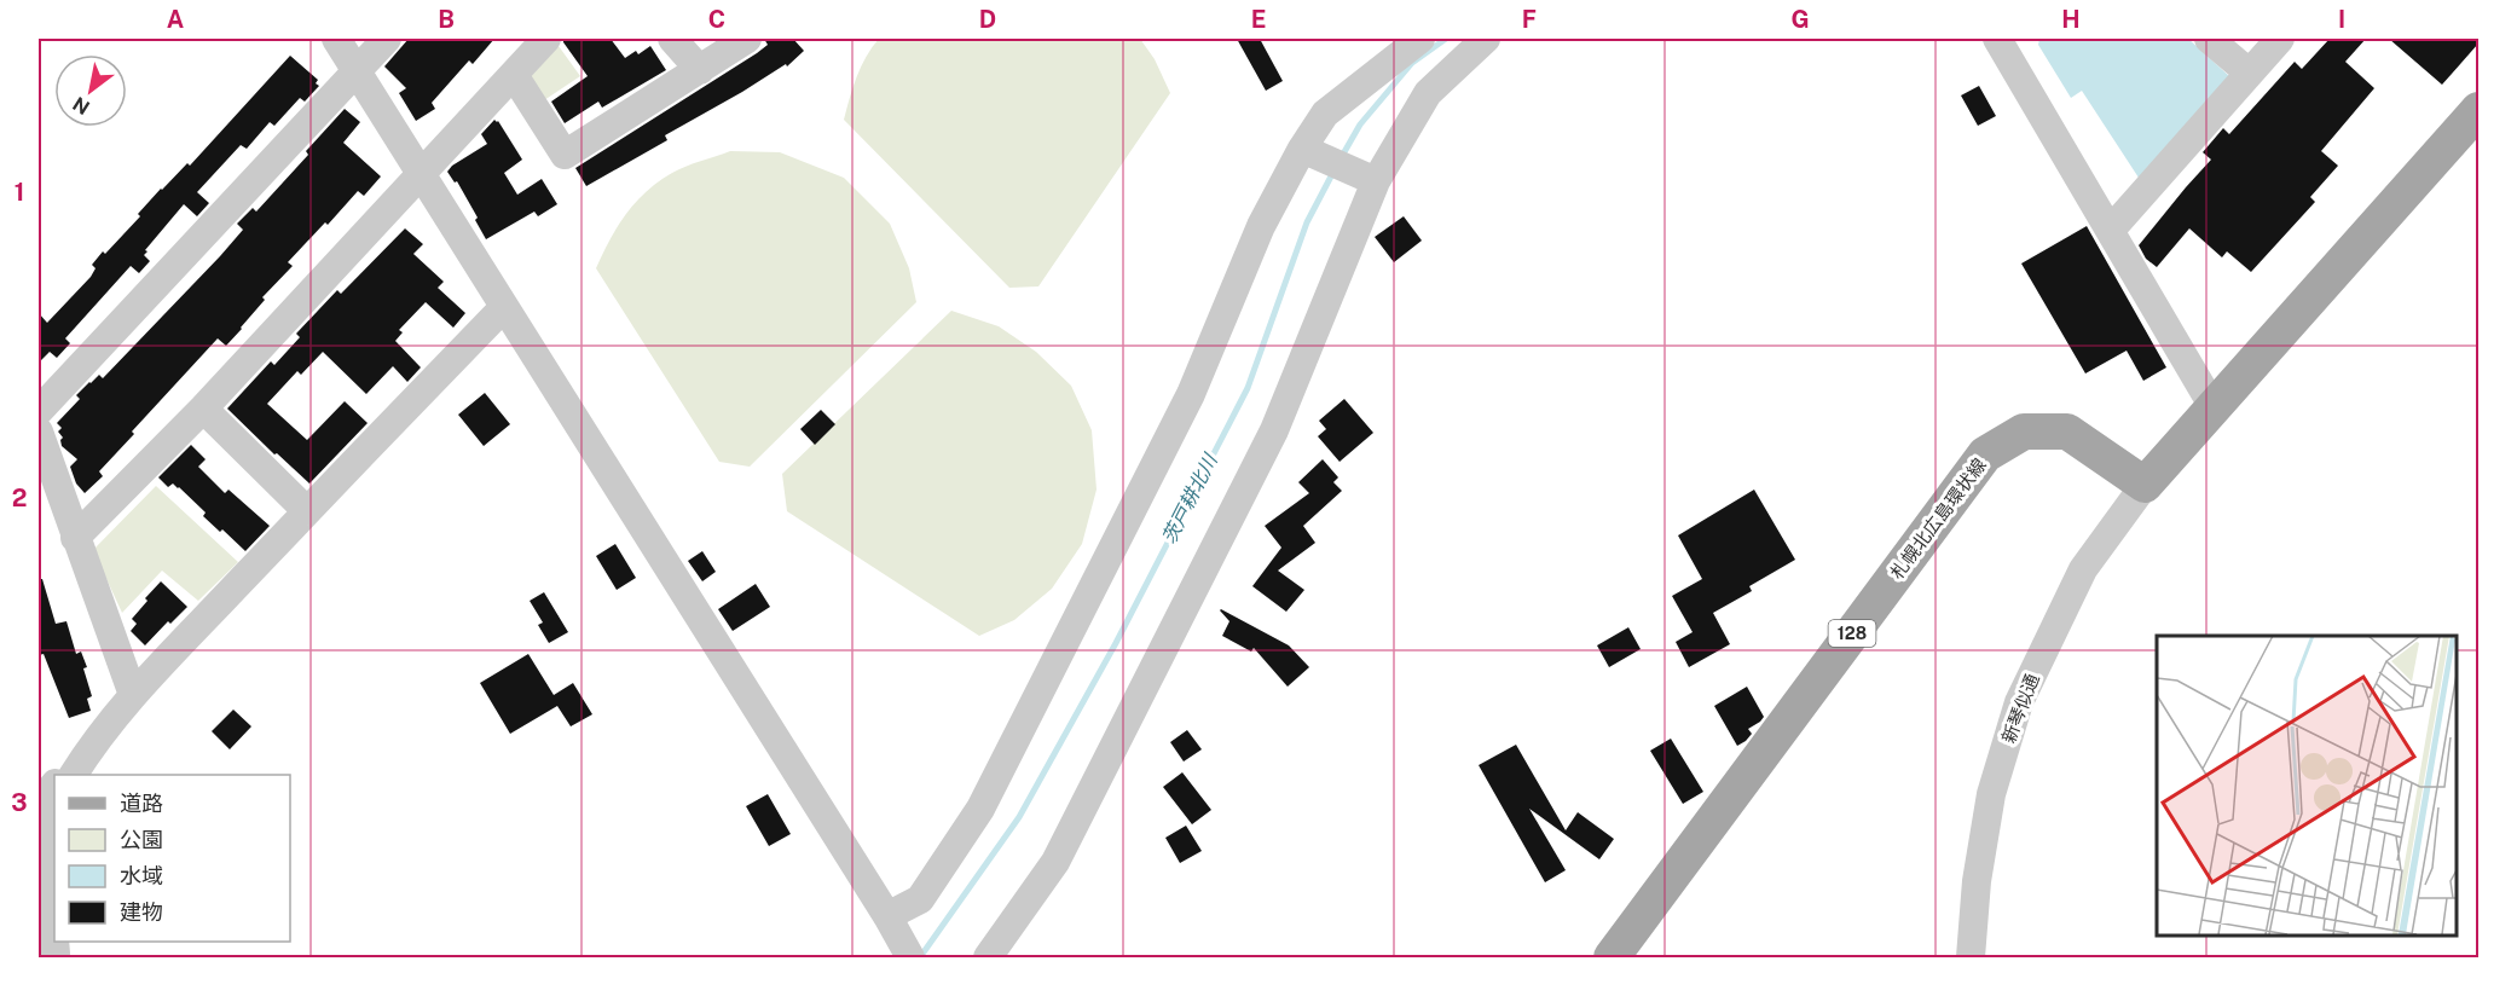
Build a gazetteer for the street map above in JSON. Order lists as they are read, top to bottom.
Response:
{
  "streets": {
    "main road": ["札幌北広島環状線", "128"],
    "street": ["新琴似通"]
  },
  "crossings": [
    ["札幌北広島環状線", "新琴似通"]
  ],
  "water": ["茨戸耕北川"],
  "legend": [
    "道路",
    "公園",
    "水域",
    "建物"
  ],
  "north": "bottom left",
  "grid": {
    "columns": [
      "A",
      "B",
      "C",
      "D",
      "E",
      "F",
      "G",
      "H",
      "I"
    ],
    "rows": ["1", "2", "3"]
  }
}
